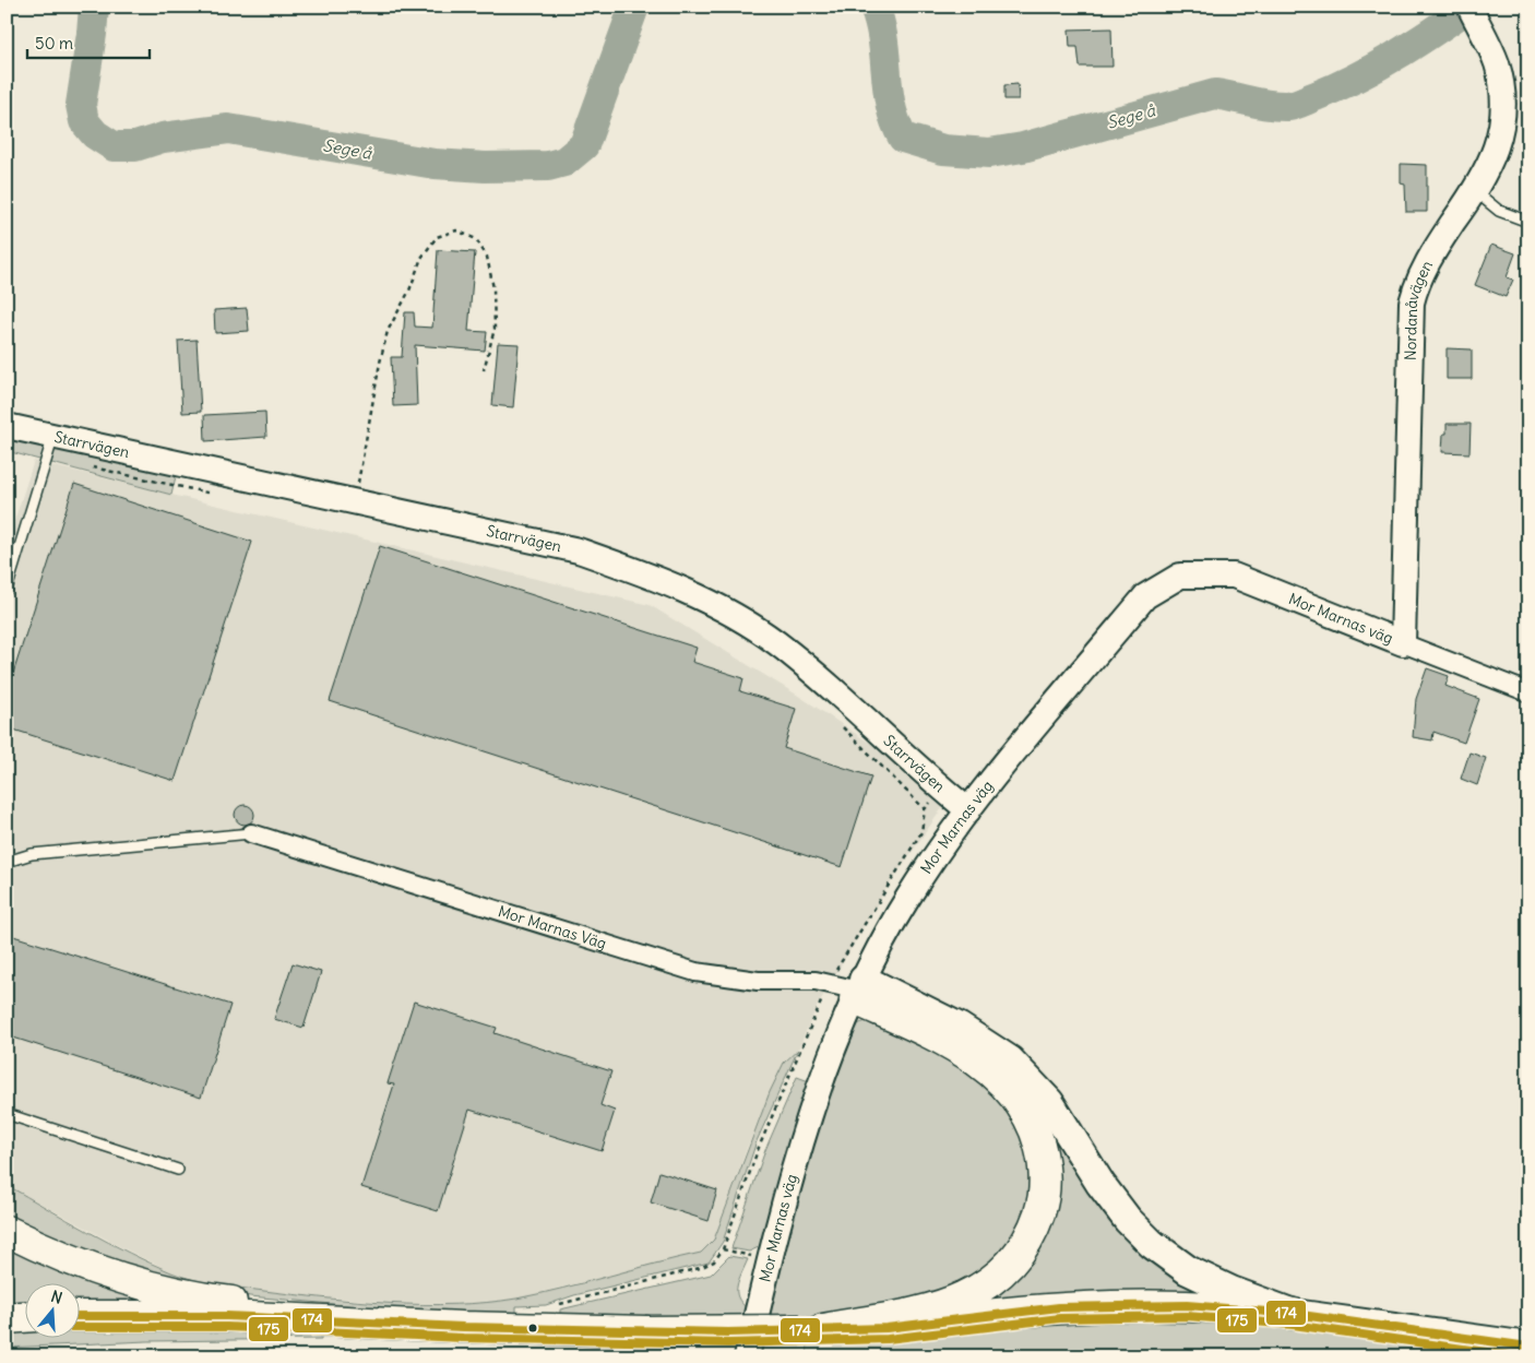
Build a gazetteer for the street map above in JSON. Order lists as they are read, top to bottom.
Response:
{
  "streets": {
    "street": [
      "Nordanåvägen",
      "Starrvägen",
      "Mor Marnas väg",
      "Mor Marnas Väg"
    ]
  },
  "crossings": [
    ["Nordanåvägen", "Mor Marnas väg"],
    ["Starrvägen", "Mor Marnas väg"],
    ["Mor Marnas väg", "Mor Marnas Väg"]
  ],
  "water": ["Sege å"],
  "lines": ["transit line 174", "transit line 175"],
  "scale_bar": "50 m",
  "north": "top"
}
